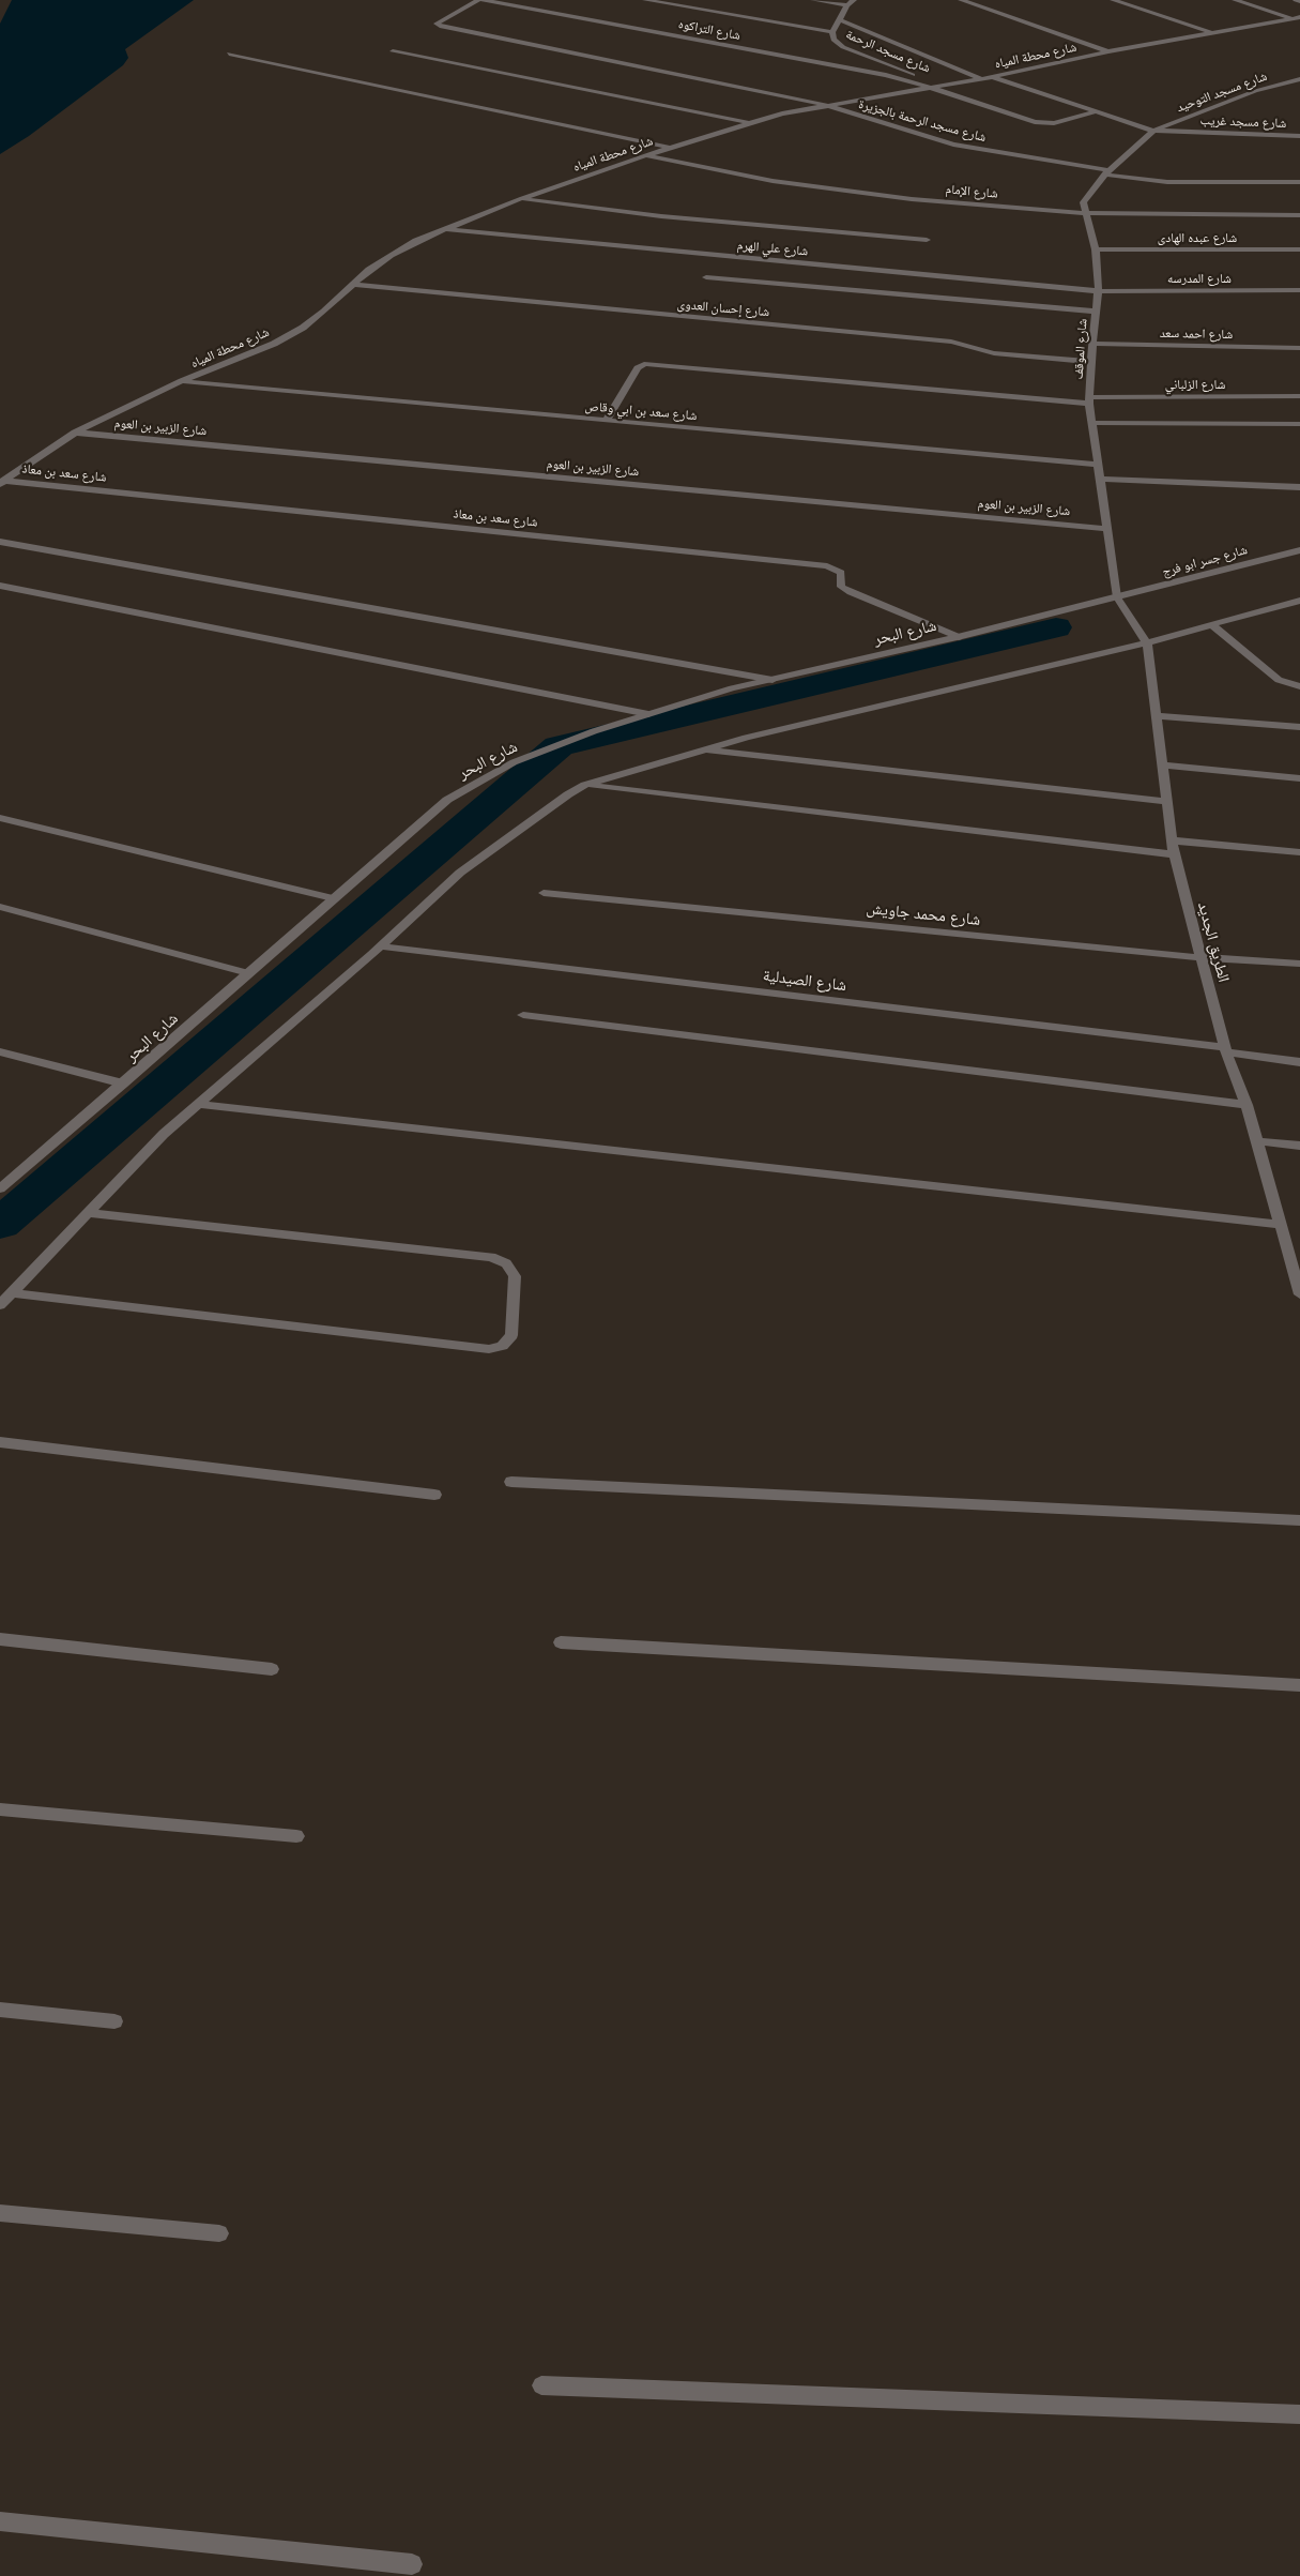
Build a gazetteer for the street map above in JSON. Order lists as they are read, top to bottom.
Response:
{
  "streets": {
    "street": [
      "شارع التراكوه",
      "شارع مسجد الرحمة",
      "شارع محطة المياه",
      "شارع مسجد التوحيد",
      "شارع مسجد الرحمة بالجزيرة",
      "شارع مسجد غريب",
      "شارع الإمام",
      "شارع عبده الهادى",
      "شارع علي الهرم",
      "شارع المدرسه",
      "شارع إحسان العدوى",
      "شارع احمد سعد",
      "شارع الموقف",
      "شارع الزلباني",
      "شارع سعد بن ابي وقاص",
      "شارع الزبير بن العوم",
      "شارع سعد بن معاذ",
      "شارع جسر ابو فرج",
      "شارع البحر",
      "شارع محمد جاويش",
      "الطريق الجديد",
      "شارع الصيدلية"
    ]
  },
  "crossings": [
    ["شارع التراكوه", "شارع مسجد الرحمة"],
    ["شارع التراكوه", "شارع محطة المياه"],
    ["شارع مسجد الرحمة", "شارع محطة المياه"],
    ["شارع محطة المياه", "شارع مسجد الرحمة بالجزيرة"],
    ["شارع محطة المياه", "شارع مسجد غريب"],
    ["شارع محطة المياه", "شارع الإمام"],
    ["شارع محطة المياه", "شارع علي الهرم"],
    ["شارع محطة المياه", "شارع إحسان العدوى"],
    ["شارع محطة المياه", "شارع سعد بن ابي وقاص"],
    ["شارع محطة المياه", "شارع الزبير بن العوم"],
    ["شارع محطة المياه", "شارع سعد بن معاذ"],
    ["شارع مسجد التوحيد", "شارع مسجد غريب"],
    ["شارع مسجد التوحيد", "شارع الموقف"],
    ["شارع مسجد الرحمة بالجزيرة", "شارع الموقف"],
    ["شارع مسجد غريب", "شارع الموقف"],
    ["شارع الإمام", "شارع الموقف"],
    ["شارع عبده الهادى", "شارع الموقف"],
    ["شارع علي الهرم", "شارع المدرسه"],
    ["شارع علي الهرم", "شارع الموقف"],
    ["شارع المدرسه", "شارع الموقف"],
    ["شارع إحسان العدوى", "شارع الموقف"],
    ["شارع احمد سعد", "شارع الموقف"],
    ["شارع الموقف", "شارع الزلباني"],
    ["شارع الموقف", "شارع سعد بن ابي وقاص"],
    ["شارع الموقف", "شارع الزبير بن العوم"],
    ["شارع الموقف", "شارع جسر ابو فرج"],
    ["شارع الموقف", "شارع البحر"],
    ["شارع الموقف", "الطريق الجديد"],
    ["شارع الزلباني", "شارع سعد بن ابي وقاص"],
    ["شارع سعد بن معاذ", "شارع البحر"],
    ["شارع جسر ابو فرج", "شارع البحر"],
    ["شارع جسر ابو فرج", "الطريق الجديد"],
    ["شارع البحر", "الطريق الجديد"],
    ["شارع محمد جاويش", "الطريق الجديد"],
    ["الطريق الجديد", "شارع الصيدلية"]
  ]
}
